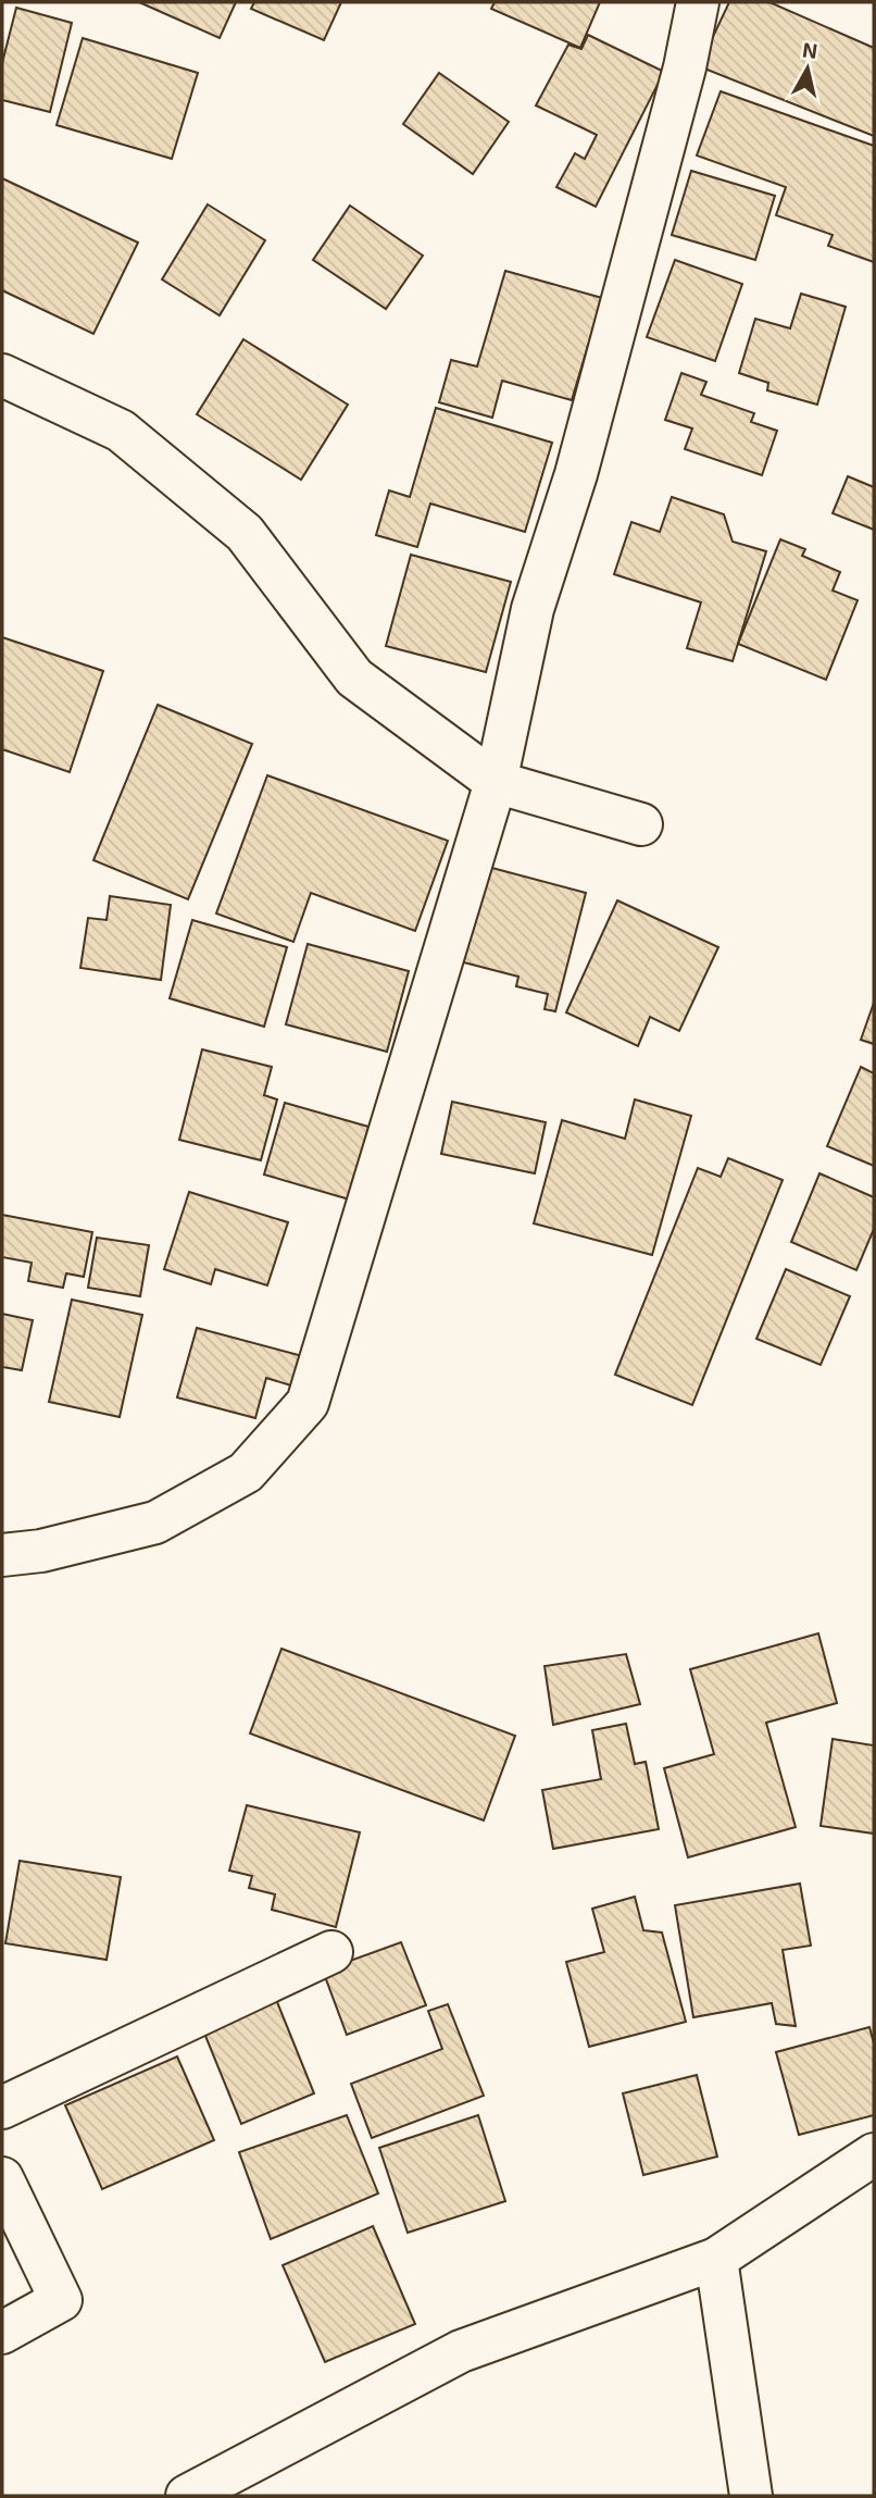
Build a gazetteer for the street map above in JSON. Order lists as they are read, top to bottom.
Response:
{
  "north": "top"
}
